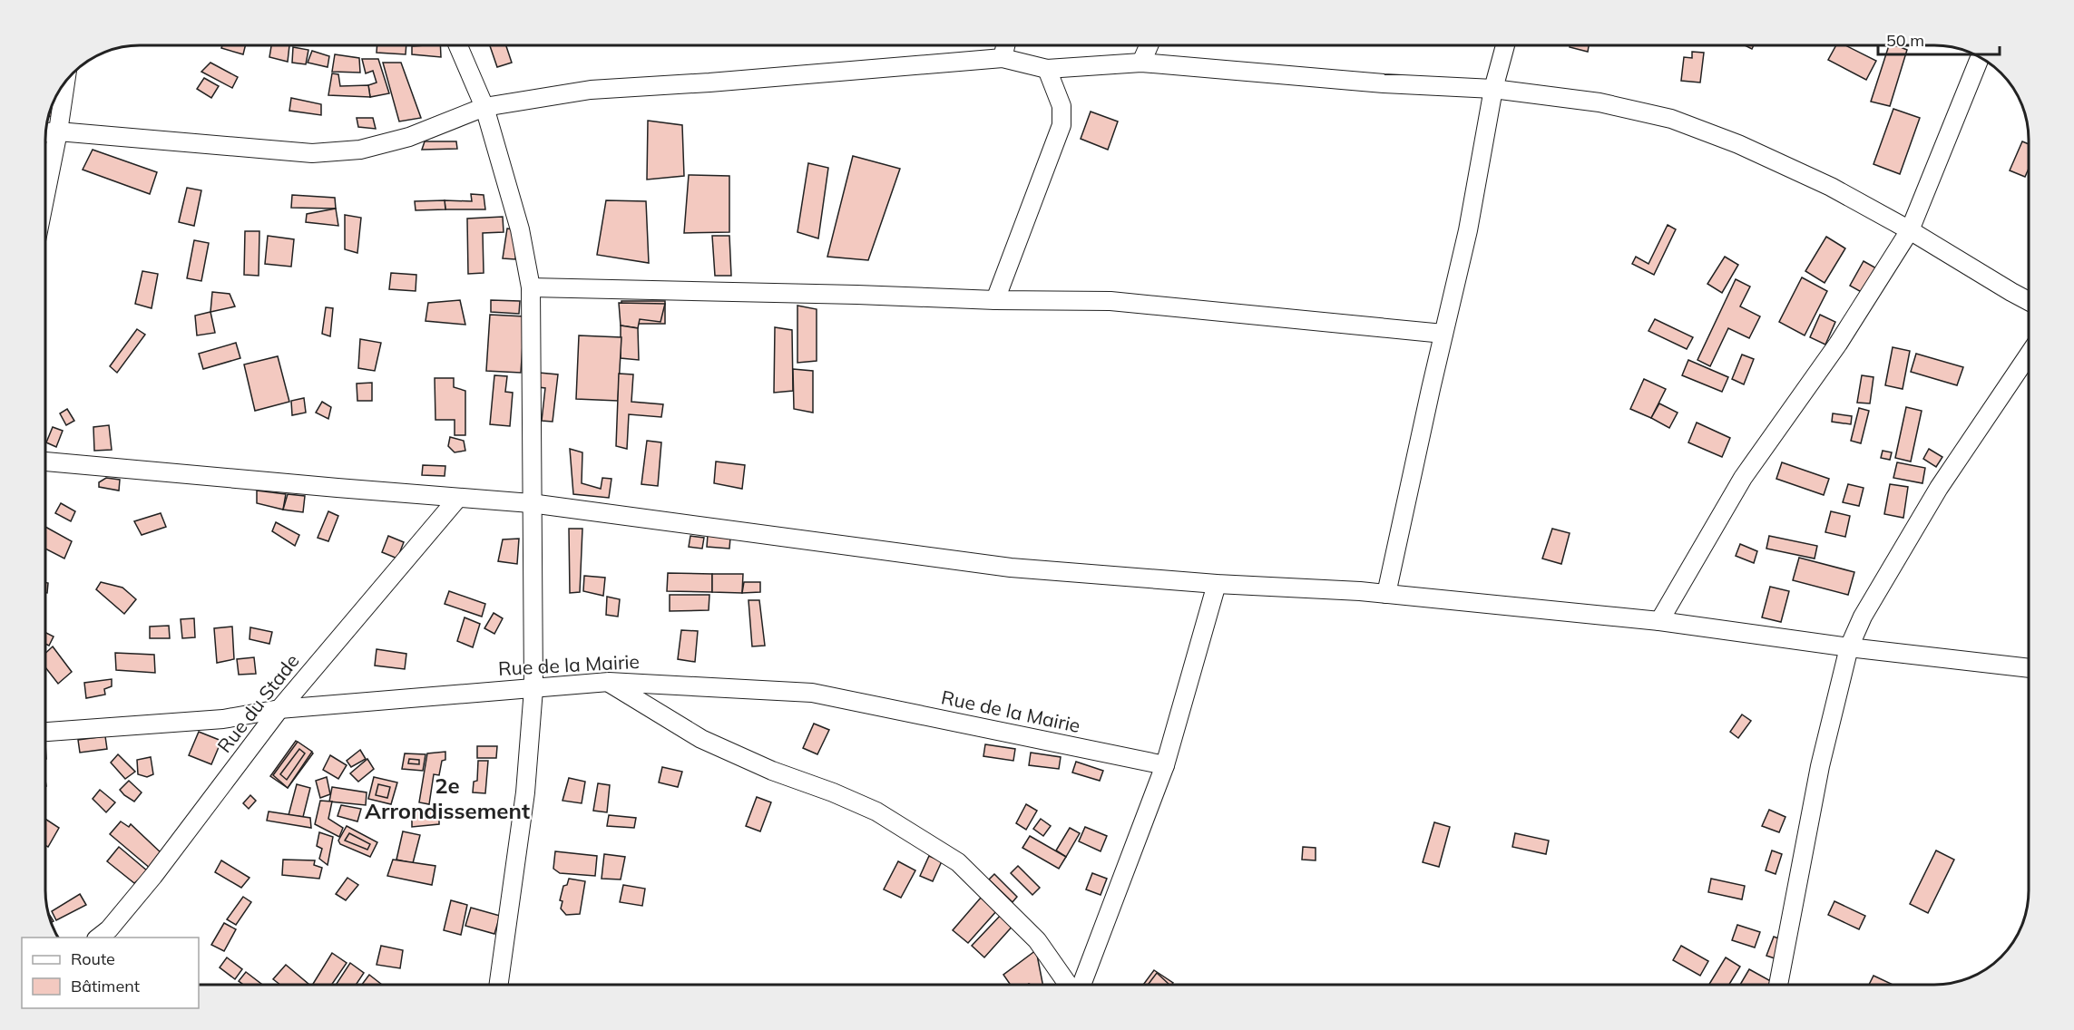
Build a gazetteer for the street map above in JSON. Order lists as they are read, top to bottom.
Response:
{
  "streets": {
    "street": ["Rue de la Mairie", "Rue du Stade"]
  },
  "crossings": [
    ["Rue de la Mairie", "Rue du Stade"]
  ],
  "districts": ["2e Arrondissement"],
  "legend": ["Route", "Bâtiment"],
  "scale_bar": "50 m"
}
